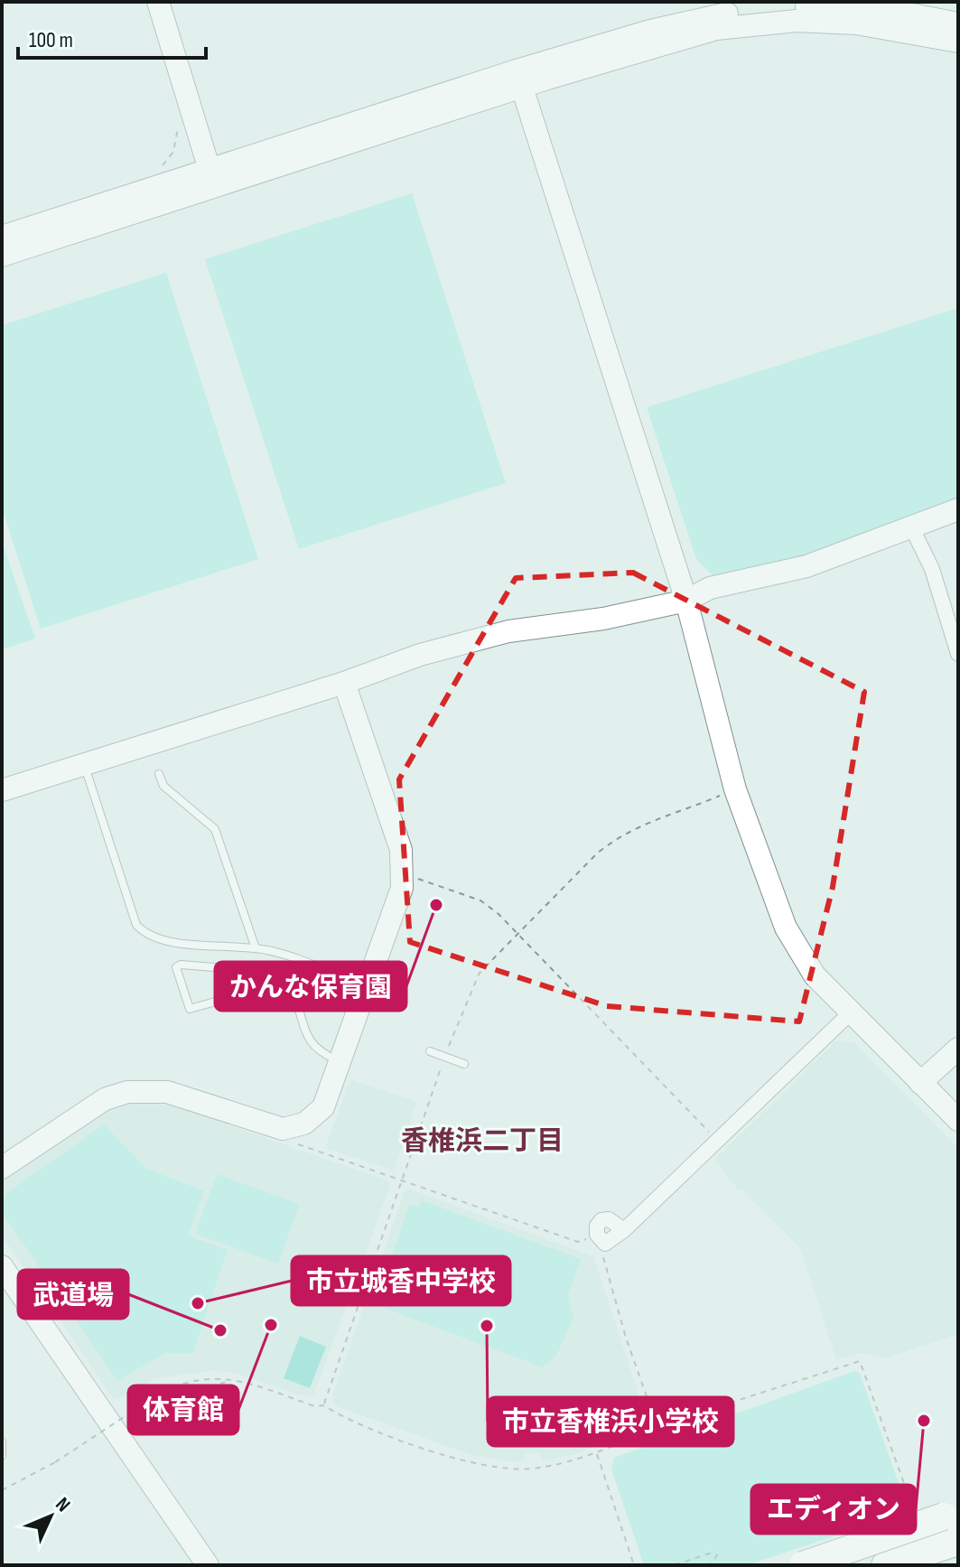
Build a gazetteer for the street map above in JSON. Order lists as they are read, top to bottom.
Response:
{
  "districts": ["香椎浜二丁目"],
  "places": [
    "かんな保育園",
    "市立城香中学校",
    "体育館",
    "市立香椎浜小学校",
    "武道場",
    "エディオン"
  ],
  "scale_bar": "100 m",
  "north": "top right"
}
